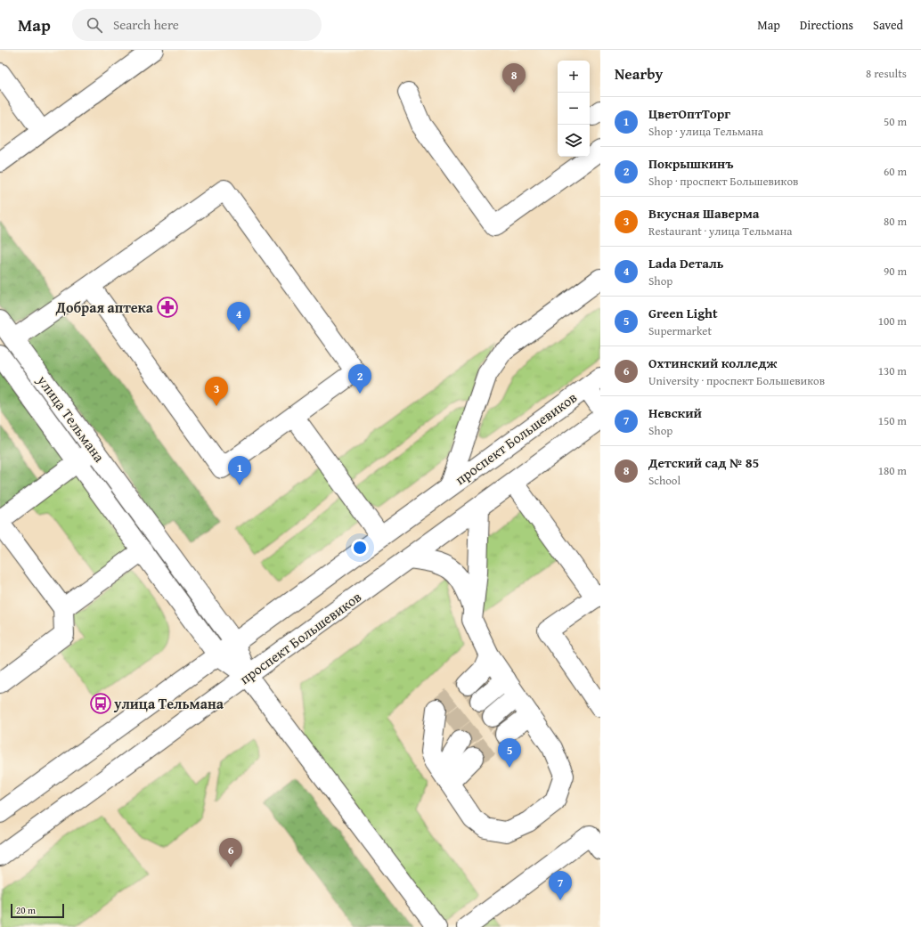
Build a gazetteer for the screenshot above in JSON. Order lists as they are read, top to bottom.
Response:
{
  "streets": {
    "main road": ["улица Тельмана", "проспект Большевиков"]
  },
  "crossings": [
    ["улица Тельмана", "проспект Большевиков"]
  ],
  "places": {
    "pharmacy": ["Добрая аптека"],
    "bus stop": ["улица Тельмана"]
  },
  "scale_bar": "20 m",
  "page": {
    "header": "Map",
    "search": "Search here",
    "nav": ["Map", "Directions", "Saved"],
    "heading": ["Nearby", "8 results"],
    "map_buttons": ["+", "−"],
    "pins": [
      "8",
      "4",
      "2",
      "3",
      "1",
      "5",
      "6",
      "7"
    ],
    "list": [
      {
        "mark": "1",
        "name": "ЦветОптТорг",
        "note": "Shop · улица Тельмана",
        "value": "50 m"
      },
      {
        "mark": "2",
        "name": "Покрышкинъ",
        "note": "Shop · проспект Большевиков",
        "value": "60 m"
      },
      {
        "mark": "3",
        "name": "Вкусная Шаверма",
        "note": "Restaurant · улица Тельмана",
        "value": "80 m"
      },
      {
        "mark": "4",
        "name": "Lada Dеталь",
        "note": "Shop",
        "value": "90 m"
      },
      {
        "mark": "5",
        "name": "Green Light",
        "note": "Supermarket",
        "value": "100 m"
      },
      {
        "mark": "6",
        "name": "Охтинский колледж",
        "note": "University · проспект Большевиков",
        "value": "130 m"
      },
      {
        "mark": "7",
        "name": "Невский",
        "note": "Shop",
        "value": "150 m"
      },
      {
        "mark": "8",
        "name": "Детский сад № 85",
        "note": "School",
        "value": "180 m"
      }
    ],
    "scale": "20 m"
  }
}
